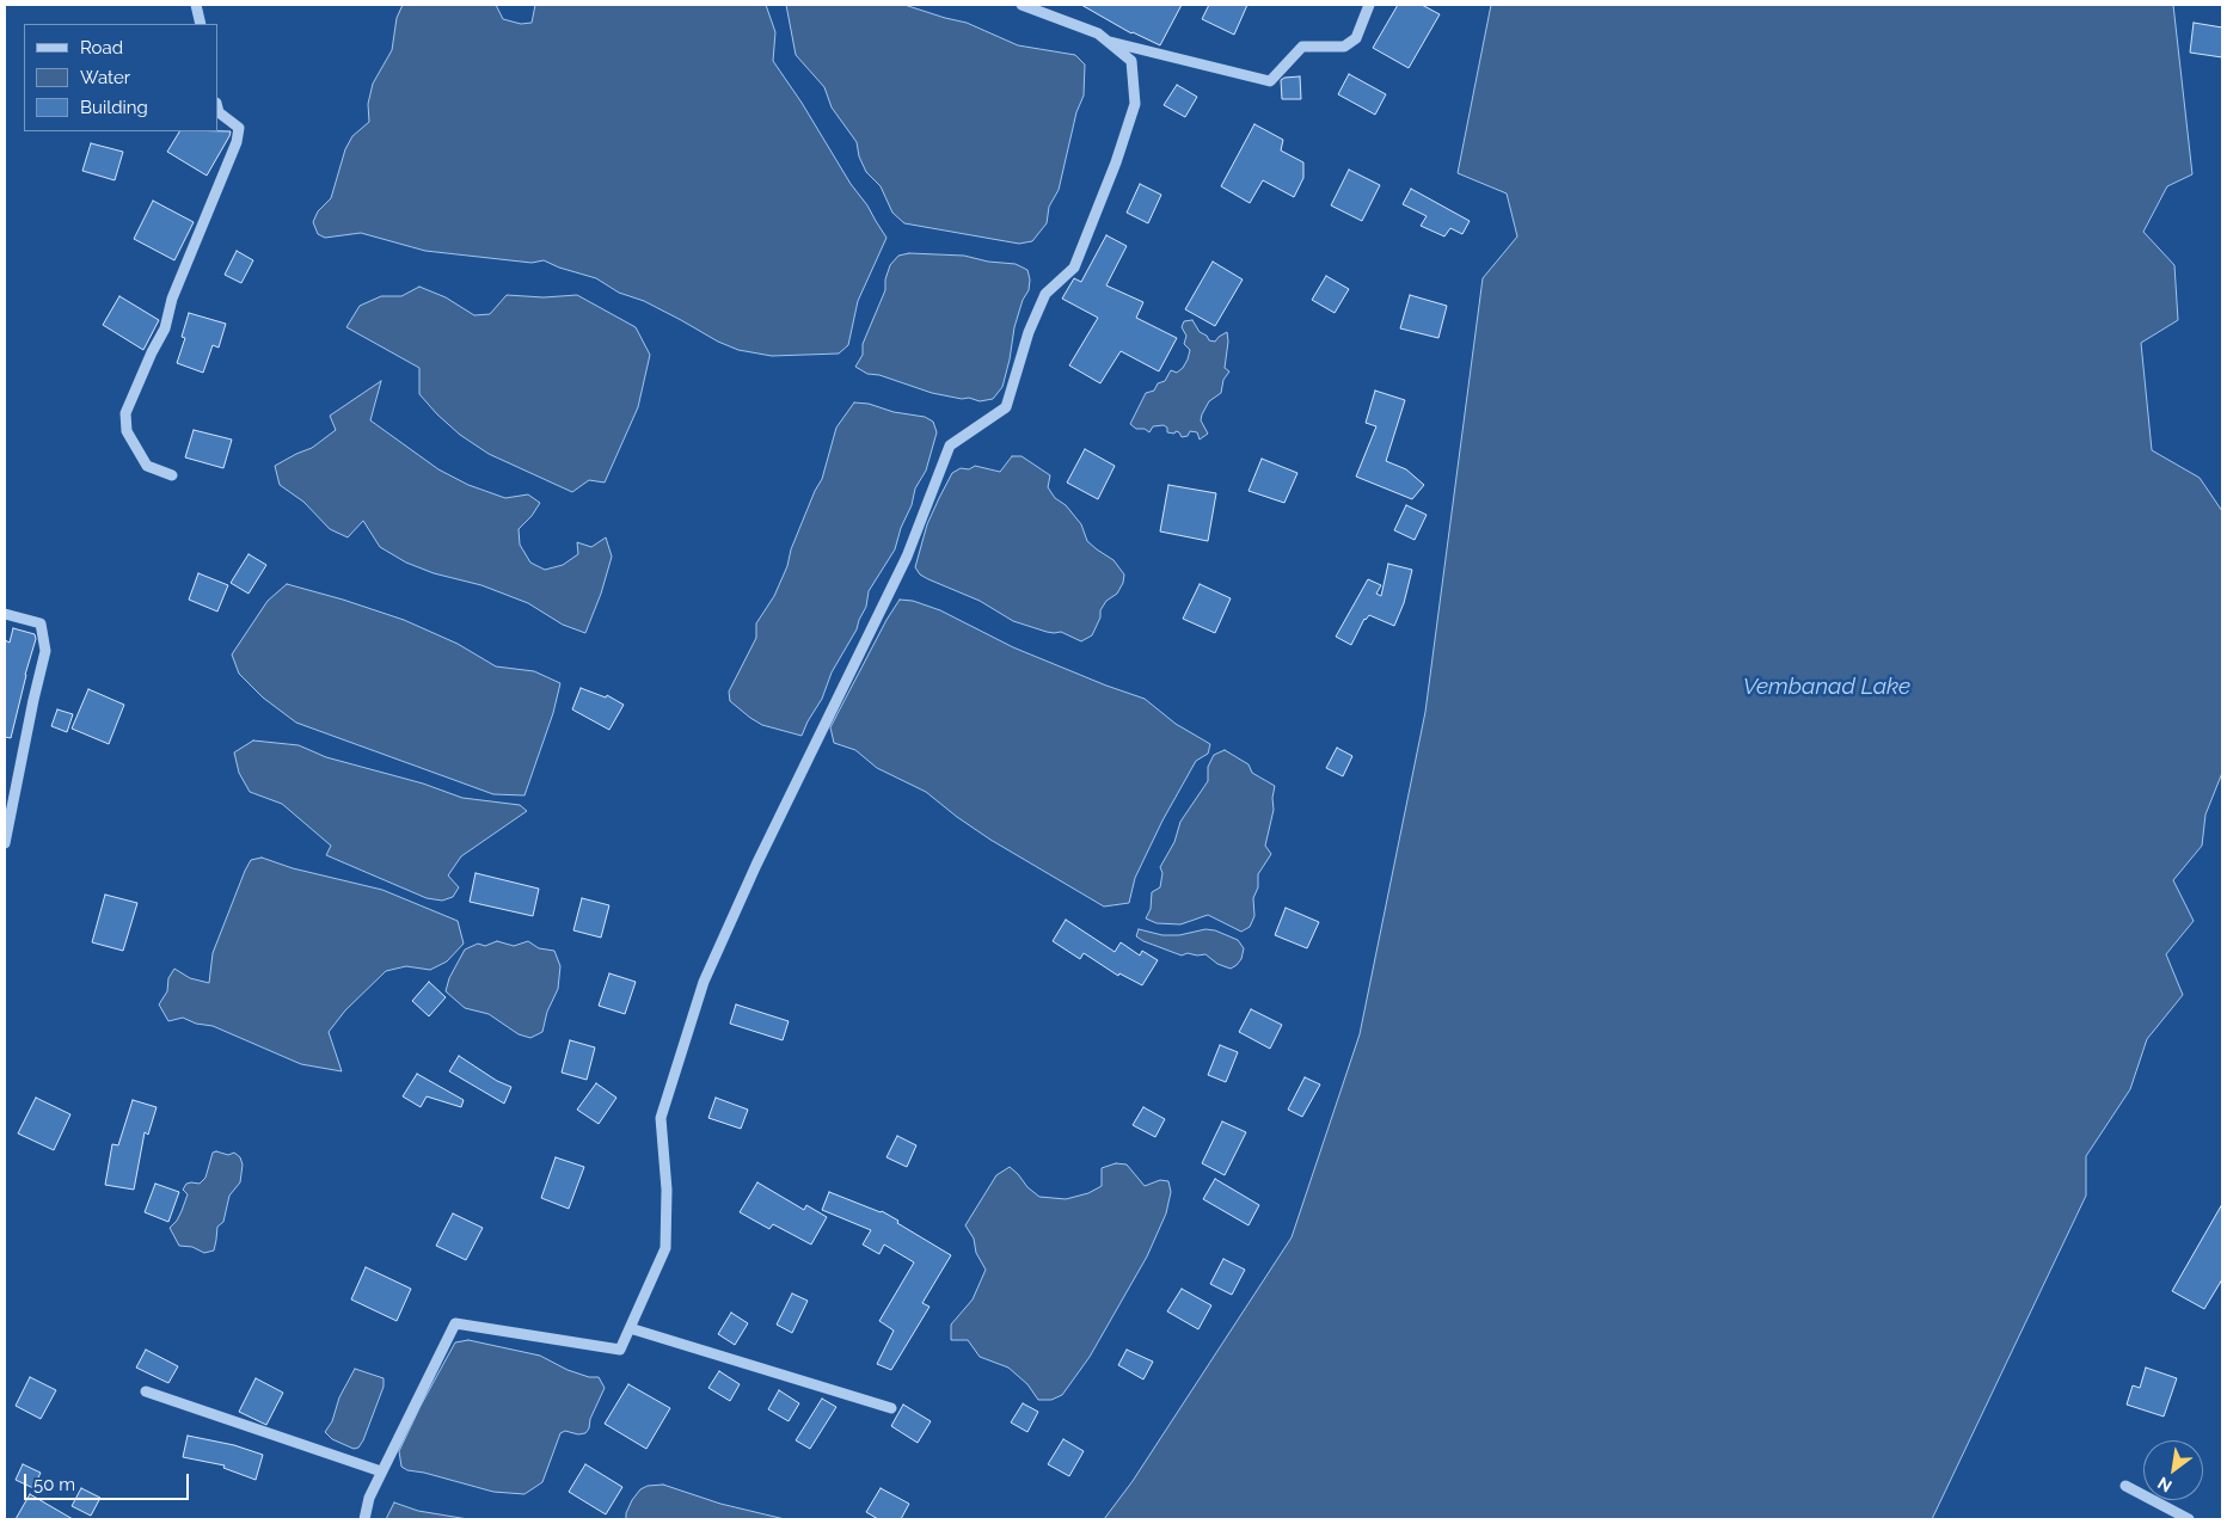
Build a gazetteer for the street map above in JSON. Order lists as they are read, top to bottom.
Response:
{
  "water": ["Vembanad Lake"],
  "legend": ["Road", "Water", "Building"],
  "scale_bar": "50 m",
  "north": "bottom left"
}
